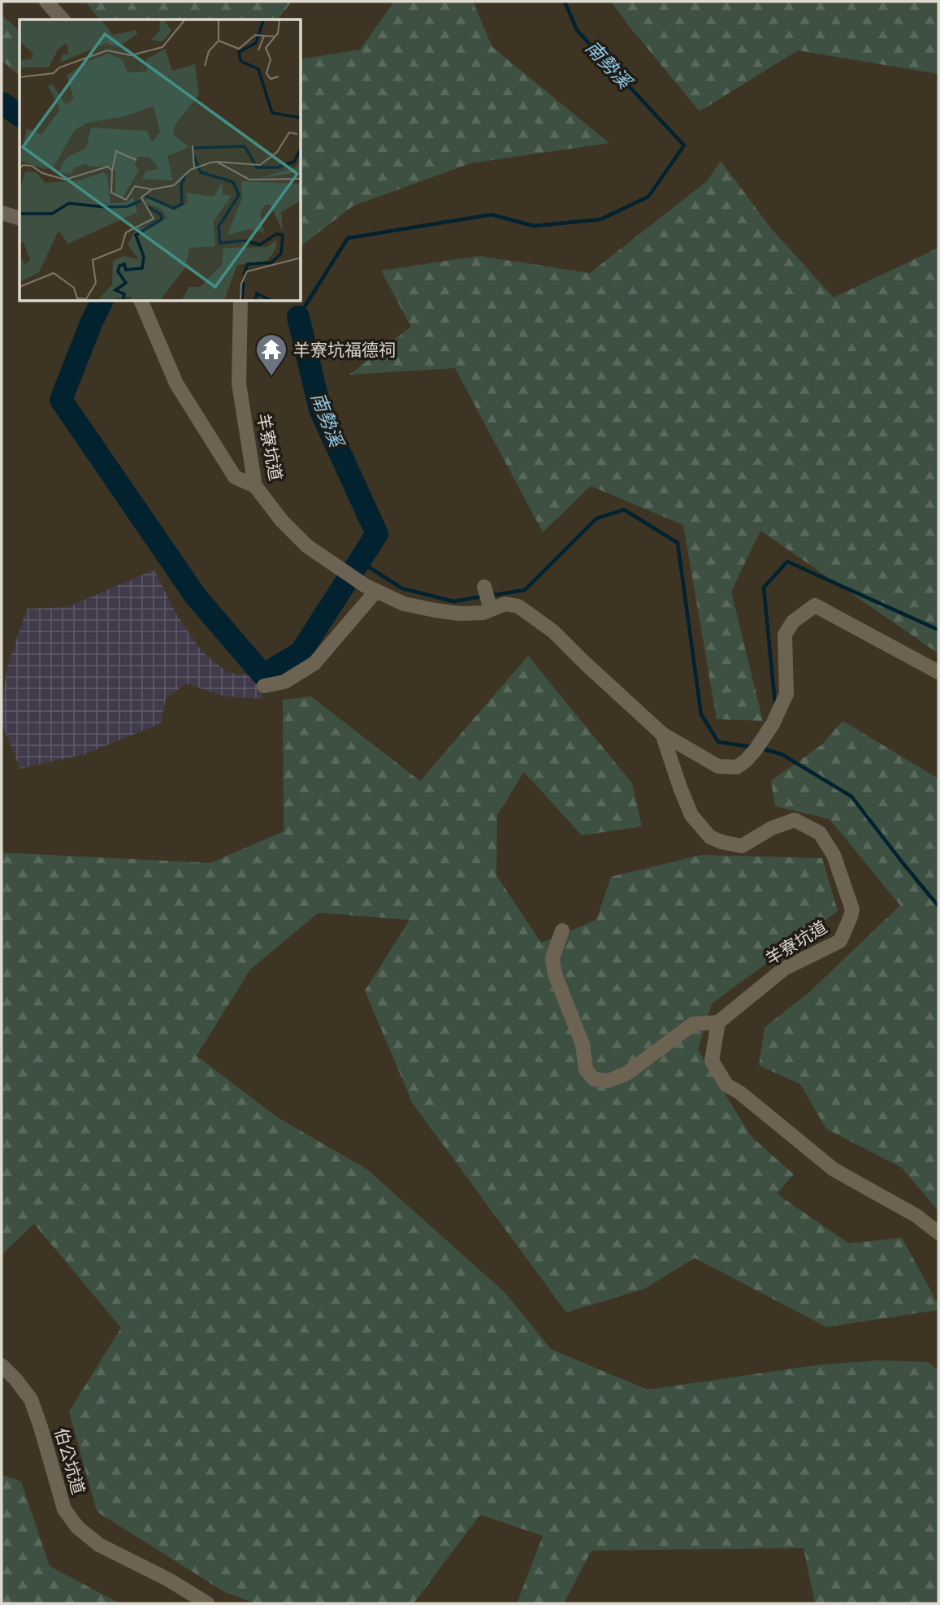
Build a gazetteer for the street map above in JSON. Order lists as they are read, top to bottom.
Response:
{
  "streets": {
    "street": ["羊寮坑道", "伯公坑道"]
  },
  "water": ["南勢溪"],
  "places": {
    "temple": ["羊寮坑福德祠"]
  }
}
